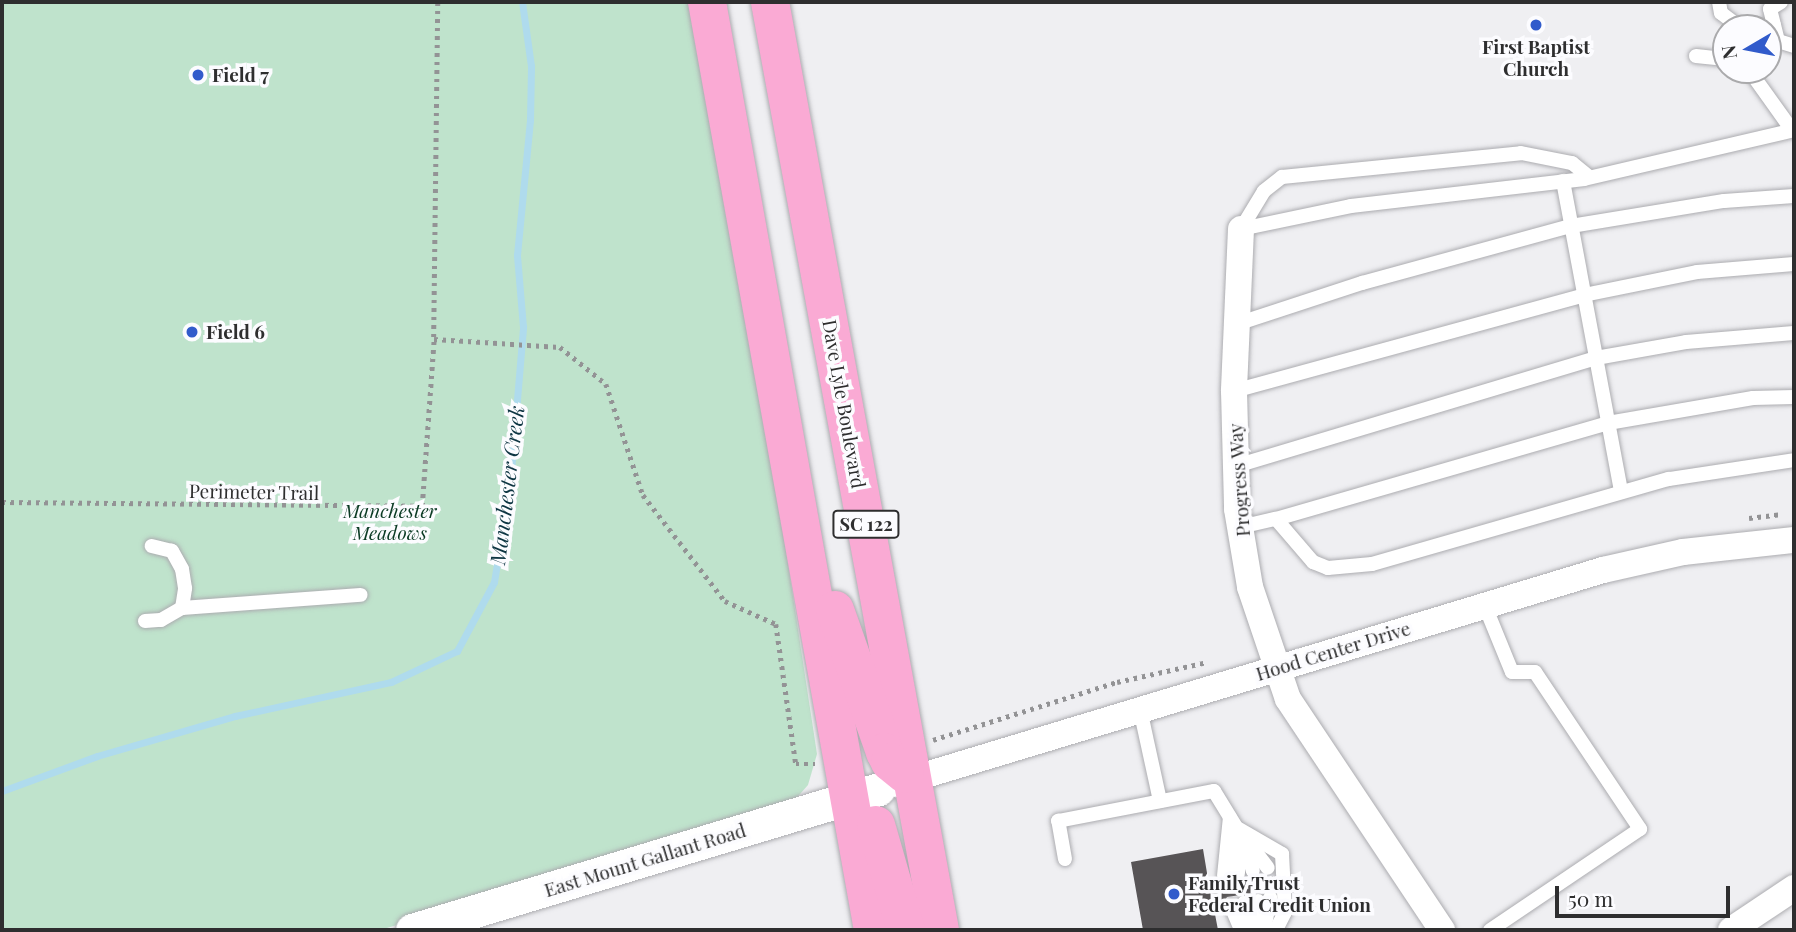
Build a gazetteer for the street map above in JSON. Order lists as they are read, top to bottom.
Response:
{
  "streets": {
    "main road": ["Dave Lyle Boulevard", "SC 122"],
    "street": ["Progress Way", "Hood Center Drive", "East Mount Gallant Road"],
    "path": ["Perimeter Trail"]
  },
  "crossings": [
    ["Dave Lyle Boulevard", "Hood Center Drive"],
    ["Dave Lyle Boulevard", "East Mount Gallant Road"],
    ["Progress Way", "Hood Center Drive"],
    ["Hood Center Drive", "East Mount Gallant Road"]
  ],
  "water": ["Manchester Creek"],
  "parks": ["Manchester Meadows"],
  "places": [
    "First Baptist Church",
    "Field 7",
    "Field 6",
    "Family Trust Federal Credit Union"
  ],
  "scale_bar": "50 m",
  "north": "left"
}
